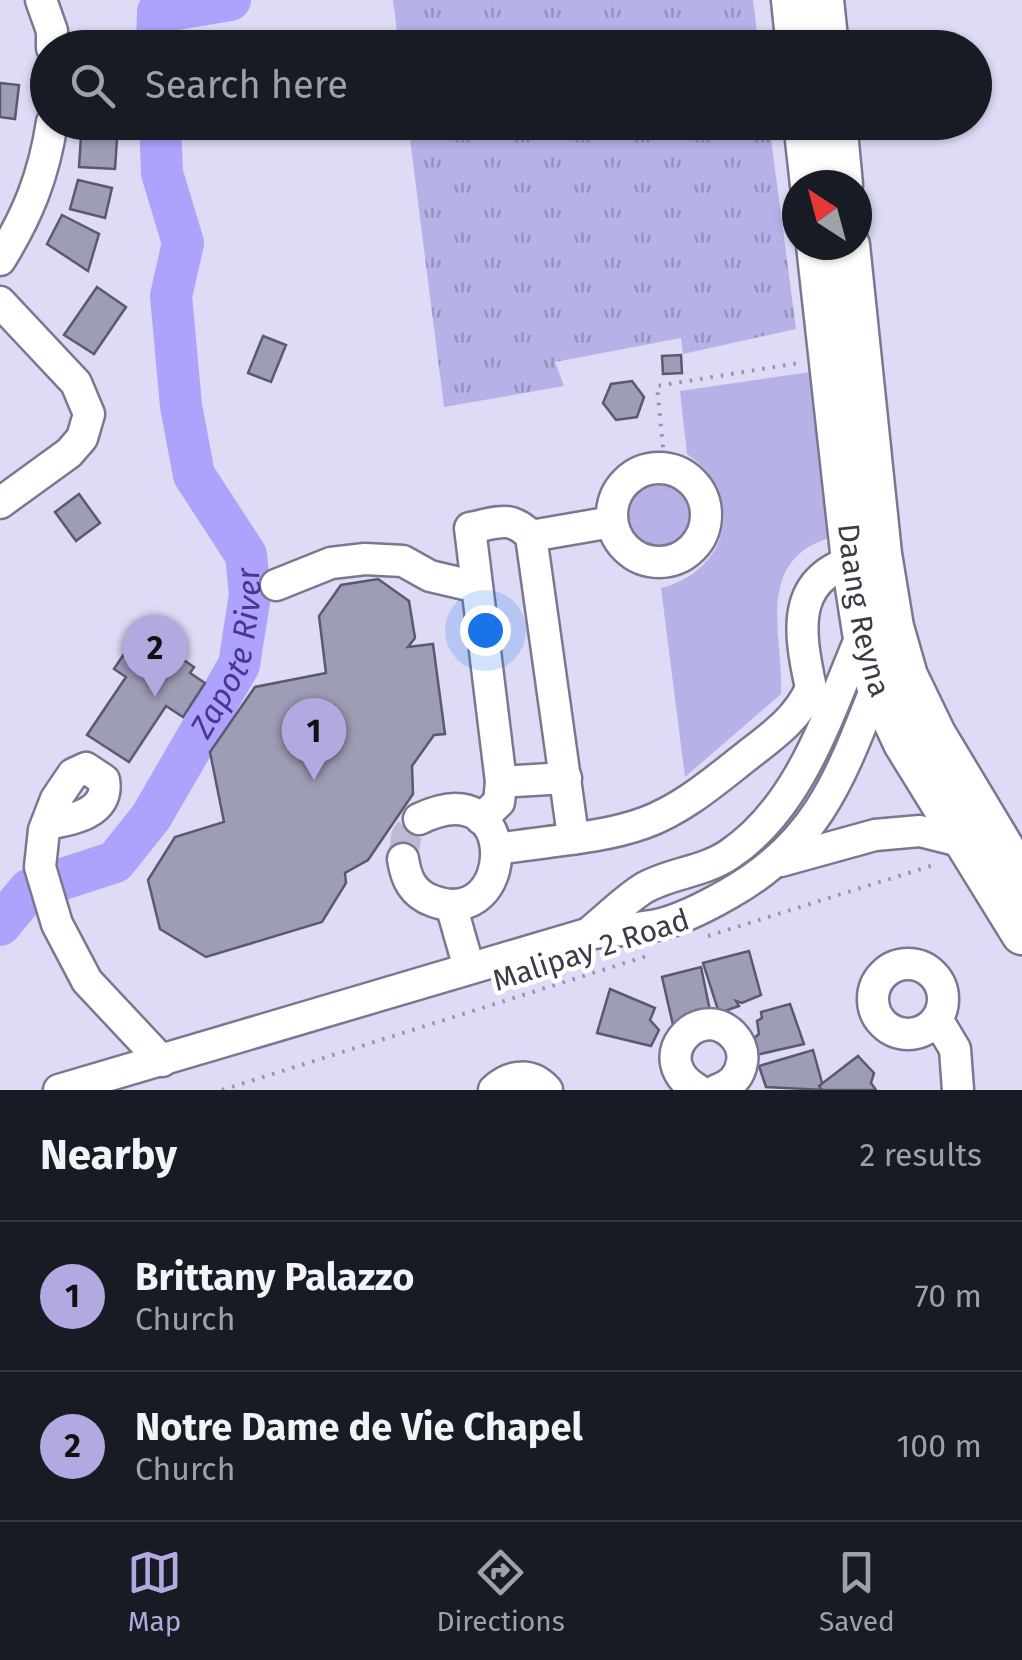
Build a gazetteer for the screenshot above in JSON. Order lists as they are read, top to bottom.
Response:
{
  "streets": {
    "main road": ["Daang Reyna"],
    "path": ["Malipay 2 Road"]
  },
  "crossings": [
    ["Daang Reyna", "Malipay 2 Road"]
  ],
  "water": ["Zapote River"],
  "north": "top left",
  "page": {
    "search": "Search here",
    "pins": ["2", "1"],
    "heading": ["Nearby", "2 results"],
    "list": [
      {
        "mark": "1",
        "name": "Brittany Palazzo",
        "note": "Church",
        "value": "70 m"
      },
      {
        "mark": "2",
        "name": "Notre Dame de Vie Chapel",
        "note": "Church",
        "value": "100 m"
      }
    ],
    "nav": ["Map", "Directions", "Saved"]
  }
}
